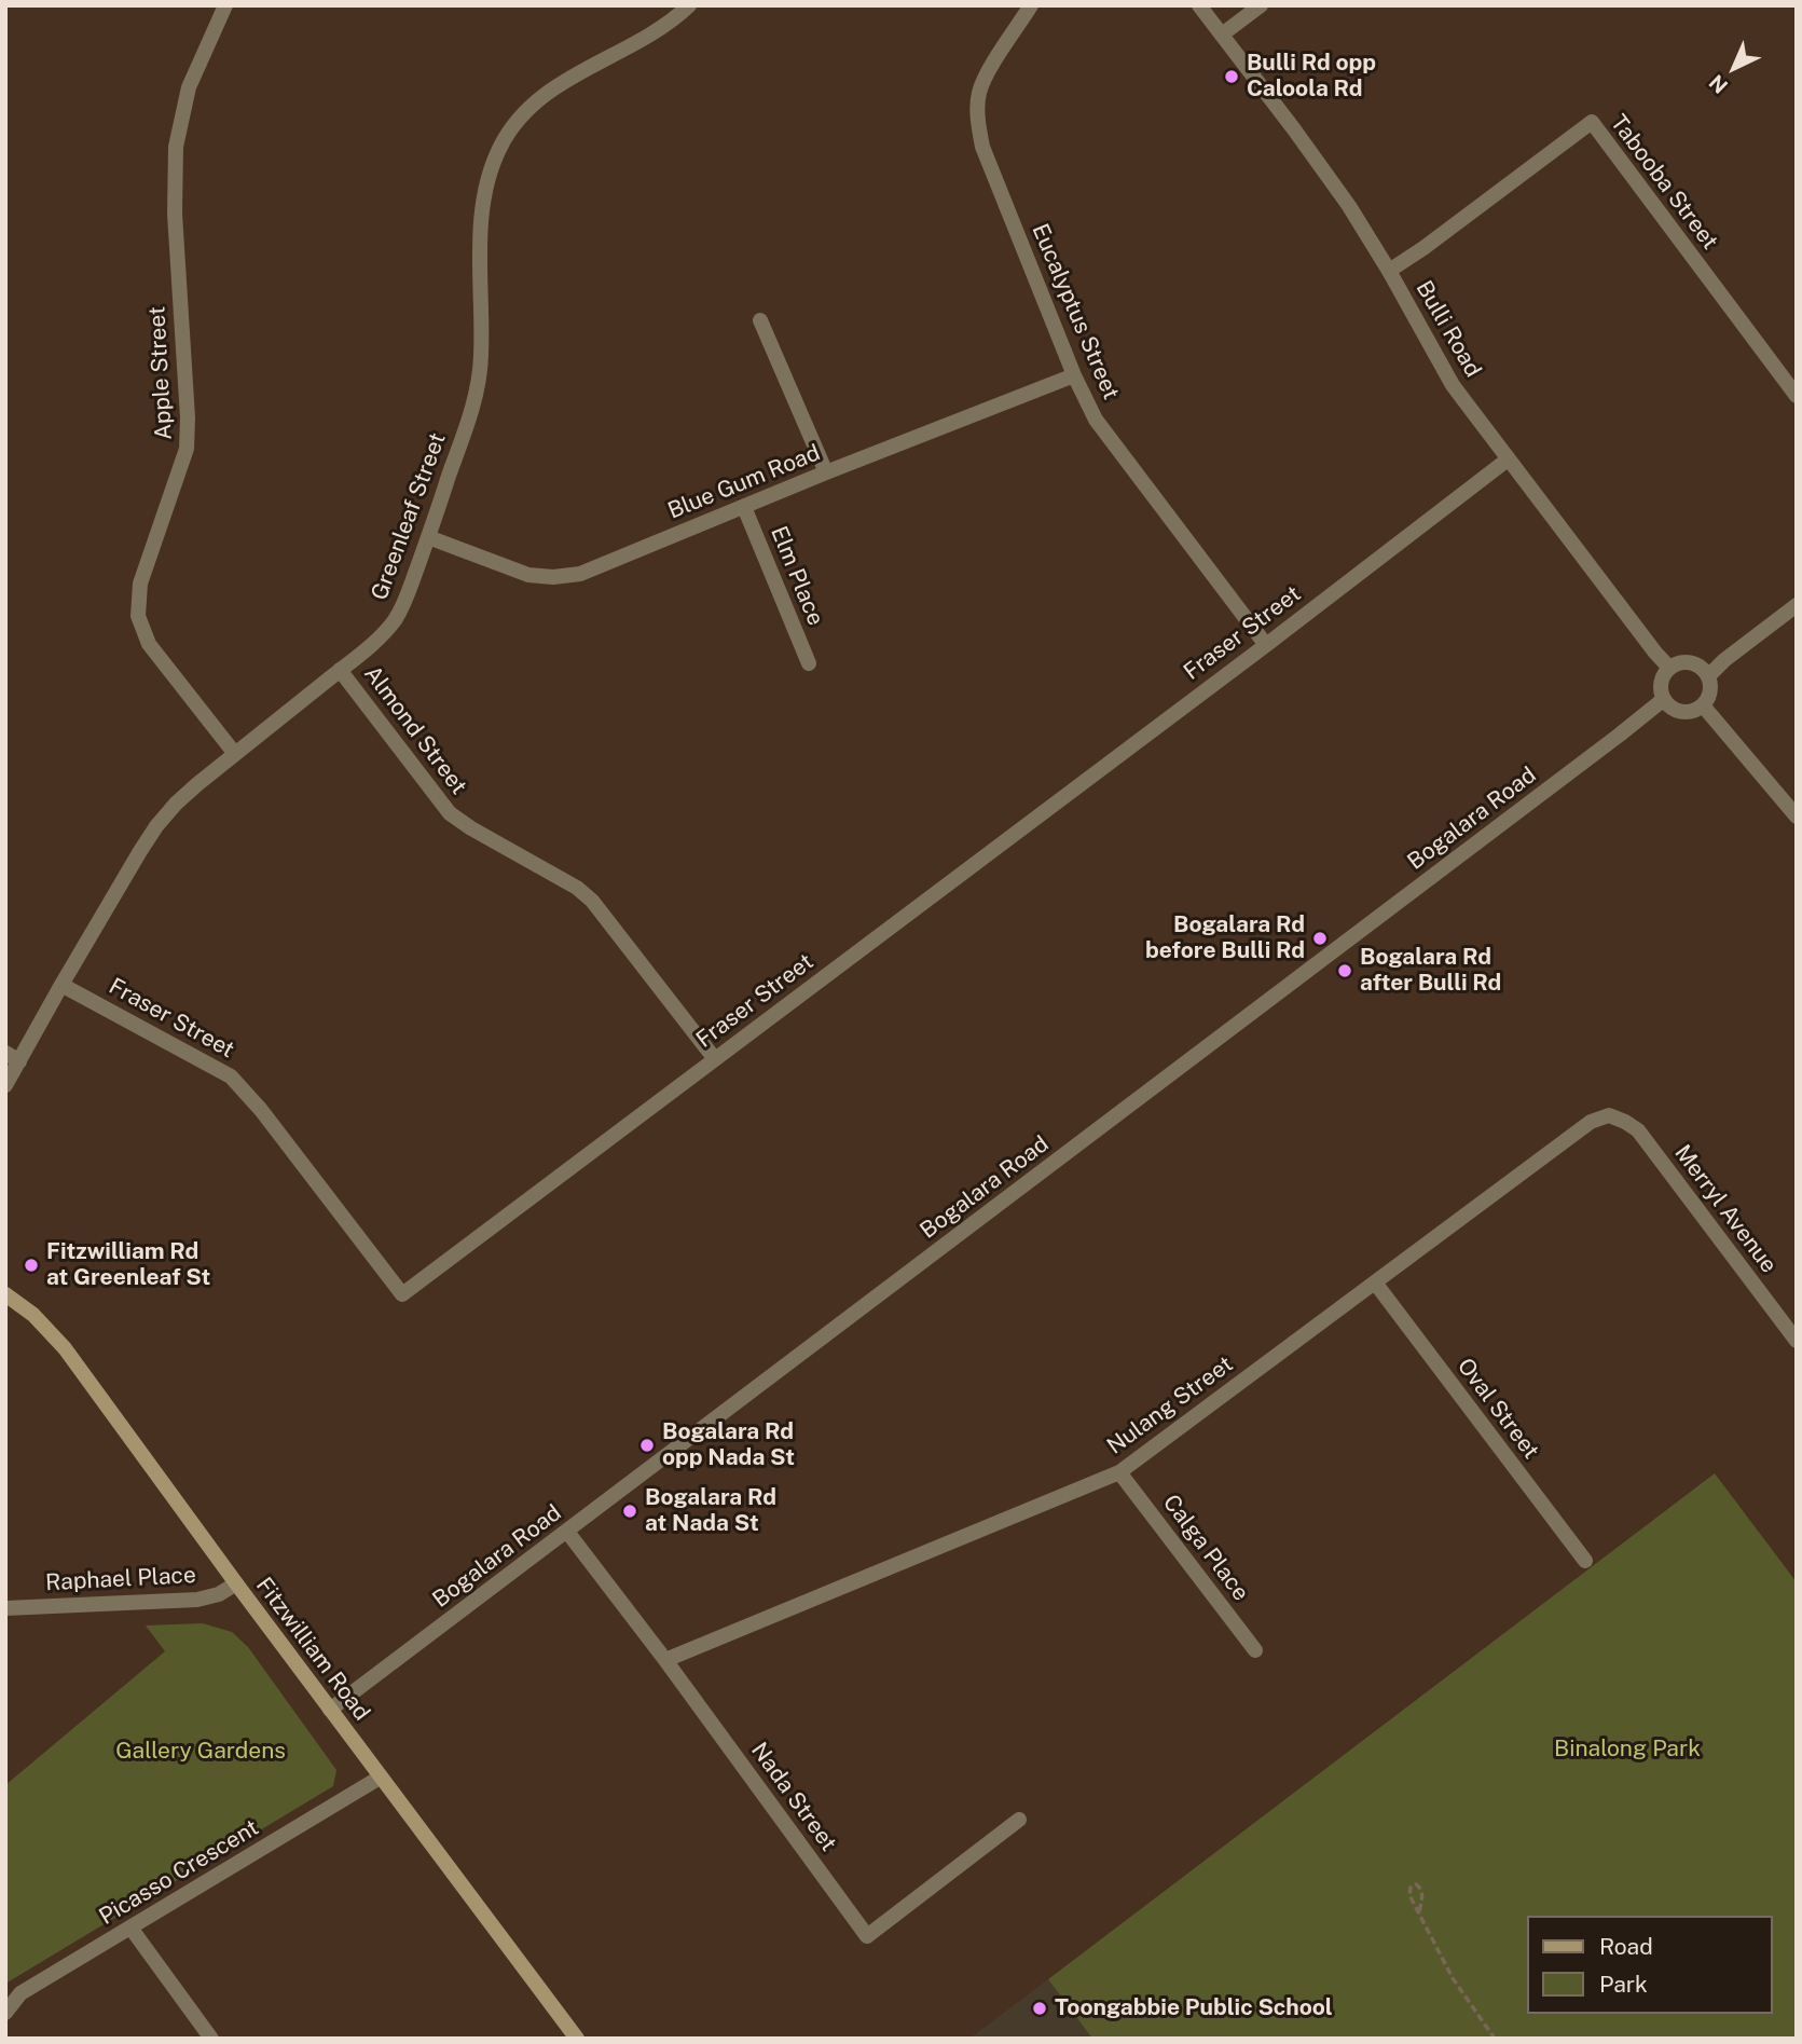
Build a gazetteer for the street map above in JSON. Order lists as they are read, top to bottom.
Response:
{
  "streets": {
    "main road": ["Fitzwilliam Road"],
    "street": [
      "Tabooba Street",
      "Eucalyptus Street",
      "Bulli Road",
      "Apple Street",
      "Blue Gum Road",
      "Greenleaf Street",
      "Elm Place",
      "Fraser Street",
      "Almond Street",
      "Bogalara Road",
      "Merryl Avenue",
      "Nulang Street",
      "Oval Street",
      "Calga Place",
      "Raphael Place",
      "Nada Street",
      "Picasso Crescent"
    ]
  },
  "crossings": [
    ["Tabooba Street", "Bulli Road"],
    ["Eucalyptus Street", "Blue Gum Road"],
    ["Eucalyptus Street", "Fraser Street"],
    ["Bulli Road", "Fraser Street"],
    ["Bulli Road", "Bogalara Road"],
    ["Apple Street", "Greenleaf Street"],
    ["Blue Gum Road", "Greenleaf Street"],
    ["Blue Gum Road", "Elm Place"],
    ["Greenleaf Street", "Fraser Street"],
    ["Greenleaf Street", "Almond Street"],
    ["Fraser Street", "Almond Street"],
    ["Bogalara Road", "Fitzwilliam Road"],
    ["Bogalara Road", "Nada Street"],
    ["Merryl Avenue", "Nulang Street"],
    ["Nulang Street", "Oval Street"],
    ["Nulang Street", "Calga Place"],
    ["Nulang Street", "Nada Street"],
    ["Raphael Place", "Fitzwilliam Road"],
    ["Fitzwilliam Road", "Picasso Crescent"]
  ],
  "parks": ["Binalong Park", "Gallery Gardens"],
  "places": [
    "Bulli Rd opp Caloola Rd",
    "Bogalara Rd before Bulli Rd",
    "Bogalara Rd after Bulli Rd",
    "Fitzwilliam Rd at Greenleaf St",
    "Bogalara Rd opp Nada St",
    "Bogalara Rd at Nada St",
    "Toongabbie Public School"
  ],
  "legend": ["Road", "Park"],
  "north": "bottom left"
}
